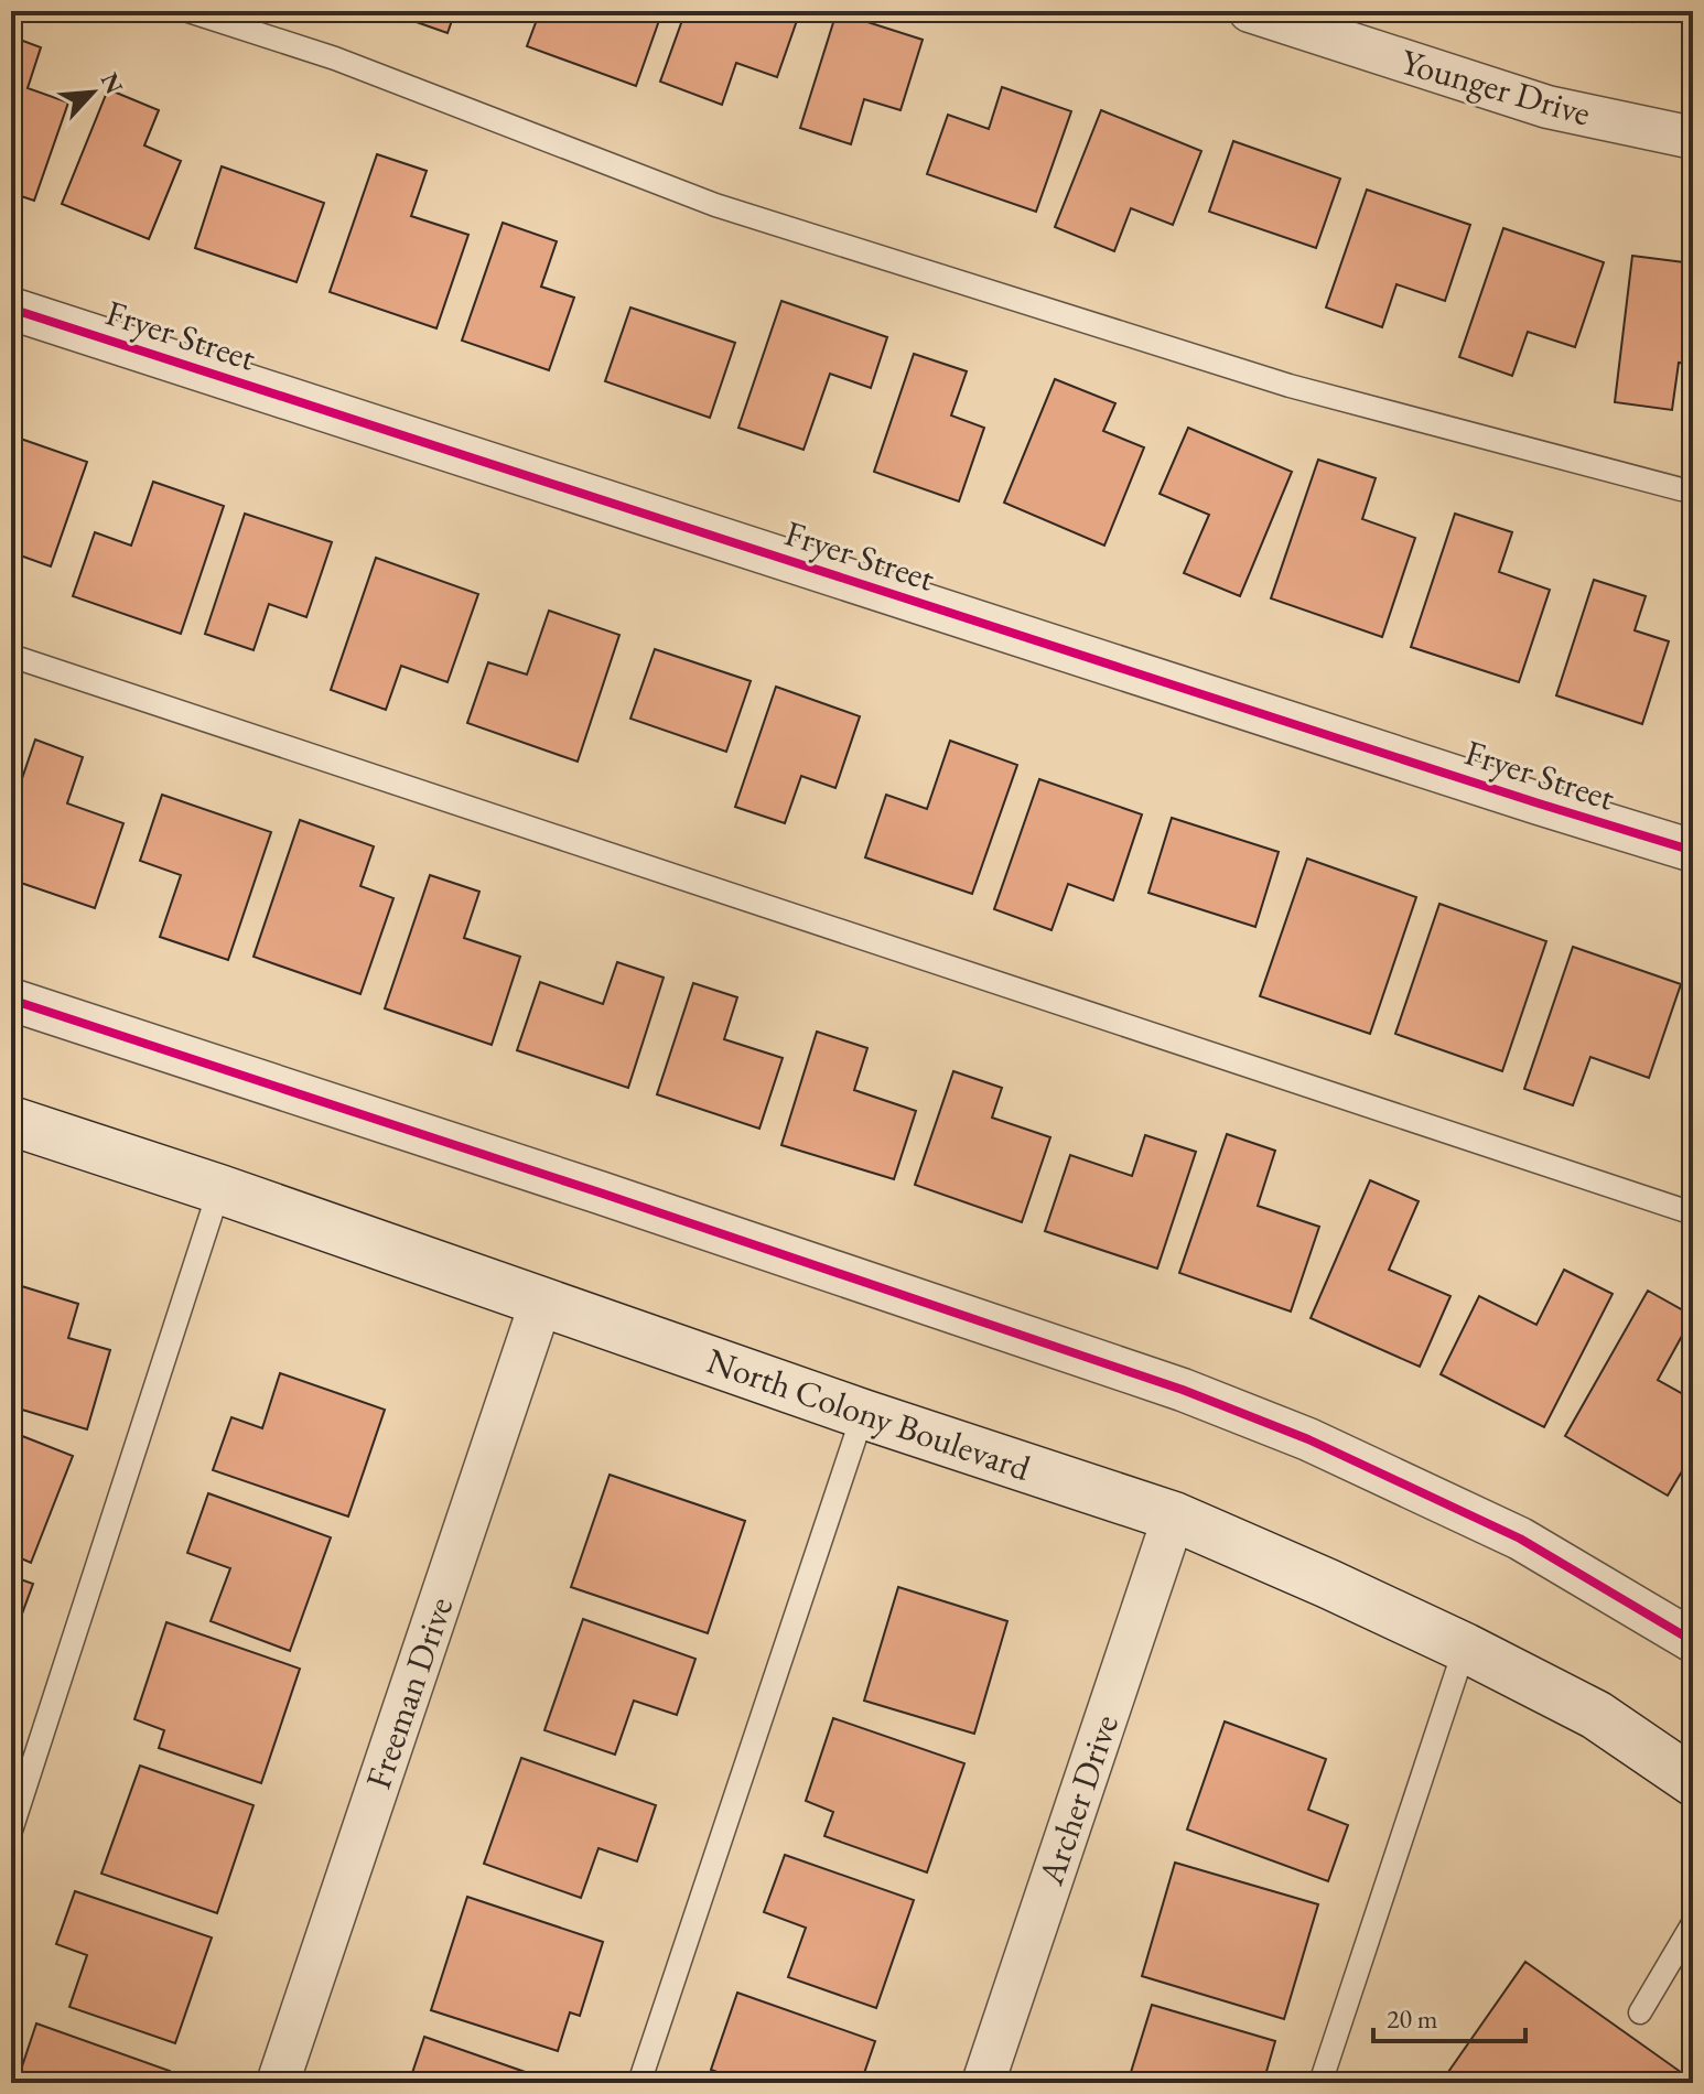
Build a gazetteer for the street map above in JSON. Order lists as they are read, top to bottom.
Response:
{
  "streets": {
    "main road": ["North Colony Boulevard"],
    "street": [
      "Younger Drive",
      "Fryer Street",
      "Freeman Drive",
      "Archer Drive"
    ]
  },
  "crossings": [
    ["North Colony Boulevard", "Freeman Drive"],
    ["North Colony Boulevard", "Archer Drive"]
  ],
  "scale_bar": "20 m",
  "north": "top right"
}
